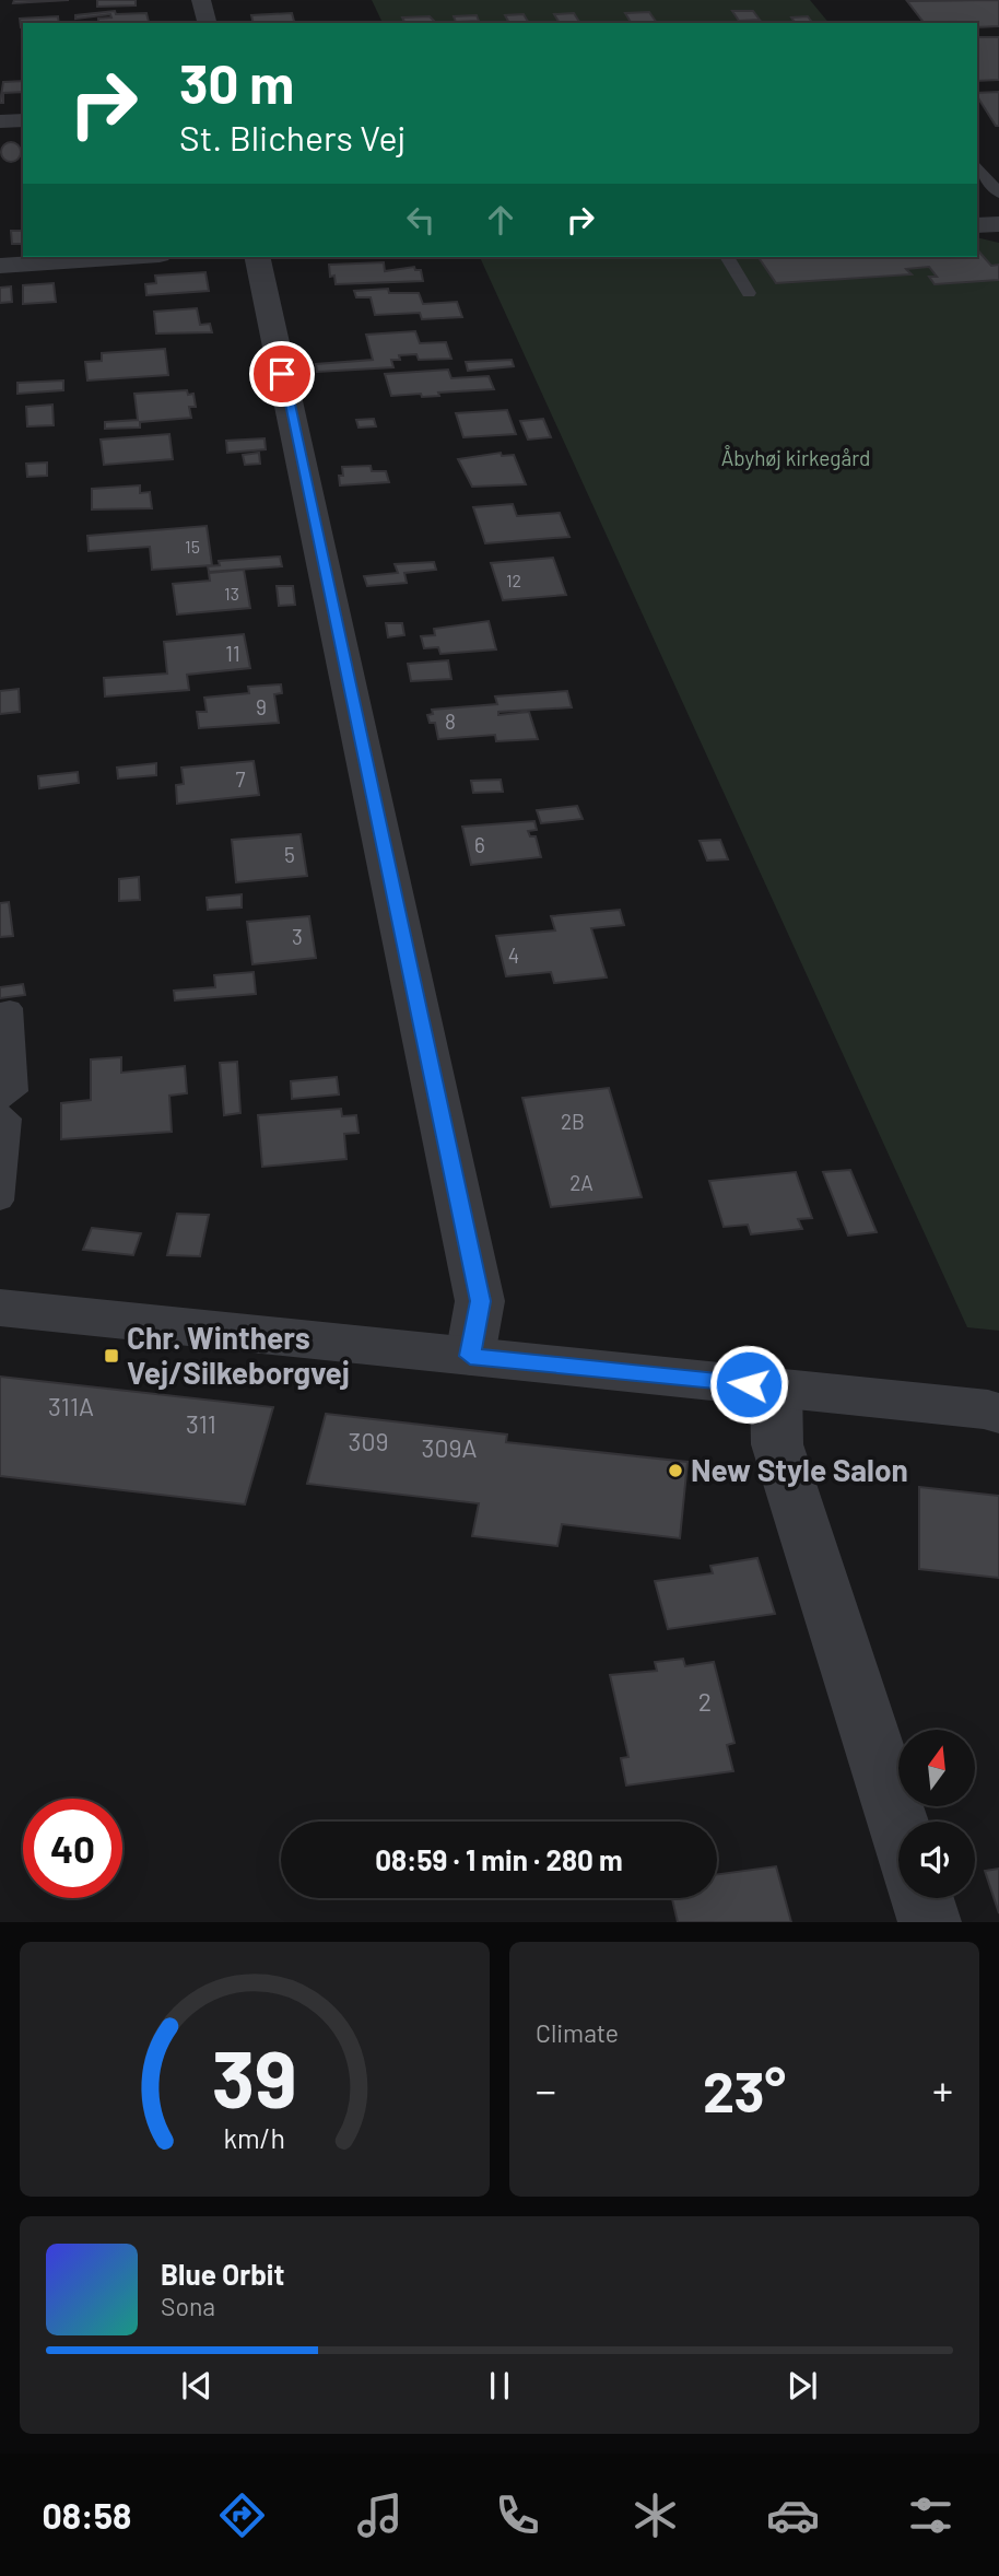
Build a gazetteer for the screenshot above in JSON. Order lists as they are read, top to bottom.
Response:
{
  "parks": ["Åbyhøj kirkegård"],
  "places": {
    "transit": ["Chr. Winthers Vej/Silkeborgvej"],
    "other": ["New Style Salon"]
  },
  "house_numbers": [
    "15",
    "12",
    "13",
    "11",
    "9",
    "8",
    "7",
    "6",
    "5",
    "3",
    "4",
    "2B",
    "2A",
    "311A",
    "311",
    "309",
    "309A",
    "2"
  ],
  "north": "top",
  "page": {
    "turn": ["30 m", "St. Blichers Vej"],
    "limit": "40",
    "trip": "08:59 · 1 min · 280 m",
    "tile": "Climate",
    "heat": ["−", "23°", "+"],
    "song": ["Blue Orbit", "Sona"],
    "tabs": "08:58",
    "gauge": ["39", "km/h"]
  }
}
